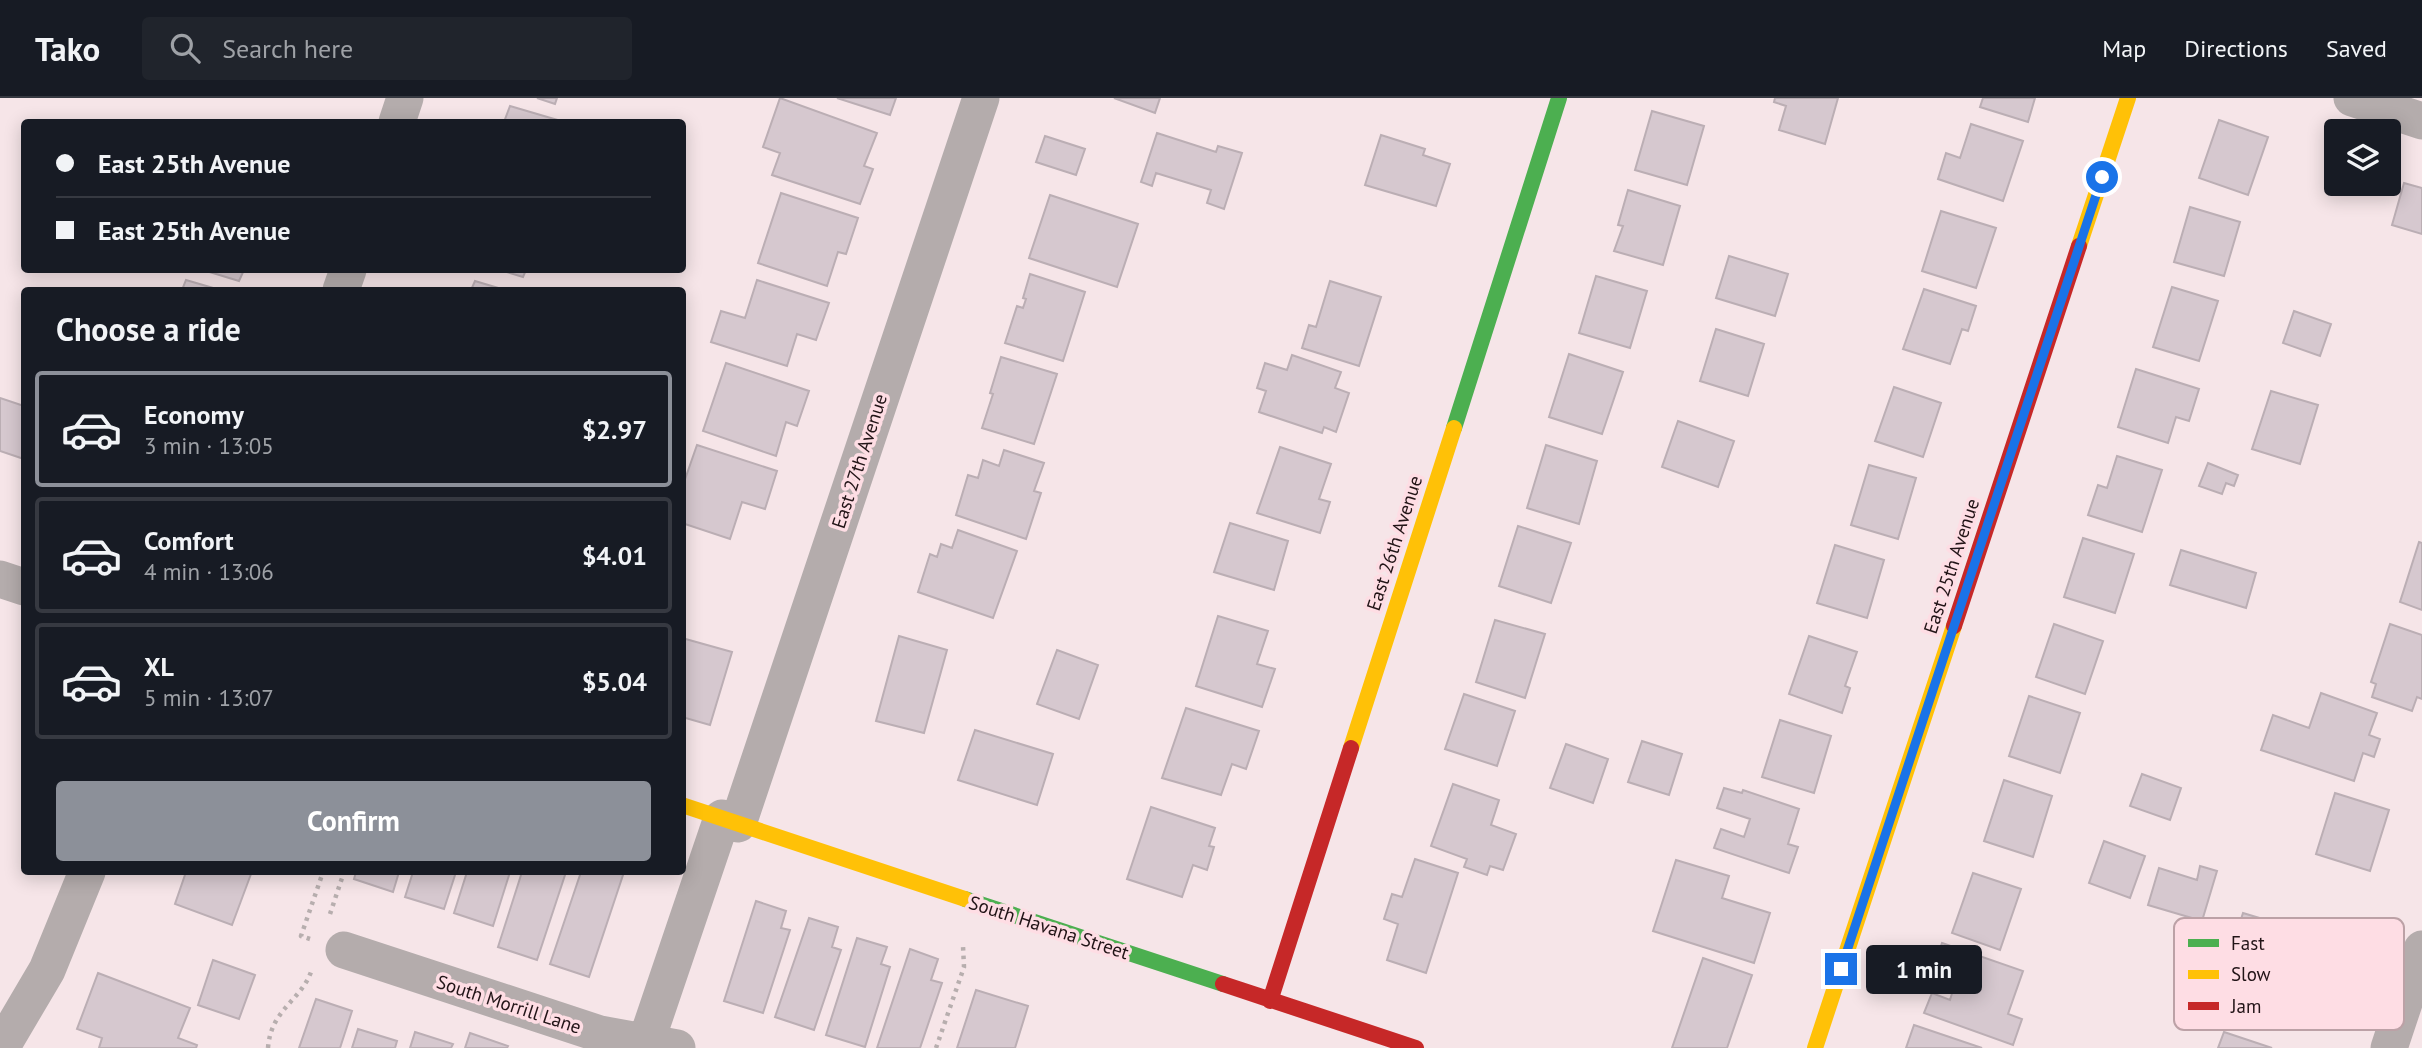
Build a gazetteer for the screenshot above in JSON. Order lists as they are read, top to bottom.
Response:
{
  "streets": {
    "street": [
      "East 27th Avenue",
      "East 26th Avenue",
      "East 25th Avenue",
      "South Havana Street",
      "South Morrill Lane"
    ]
  },
  "crossings": [
    ["East 27th Avenue", "South Havana Street"],
    ["East 27th Avenue", "South Morrill Lane"],
    ["East 26th Avenue", "South Havana Street"]
  ],
  "legend": ["Fast", "Slow", "Jam"],
  "page": {
    "header": "Tako",
    "search": "Search here",
    "nav": ["Map", "Directions", "Saved"],
    "banner": ["East 25th Avenue", "East 25th Avenue"],
    "heading": "Choose a ride",
    "list": [
      {
        "name": "Economy",
        "note": "3 min · 13:05",
        "value": "$2.97"
      },
      {
        "name": "Comfort",
        "note": "4 min · 13:06",
        "value": "$4.01"
      },
      {
        "name": "XL",
        "note": "5 min · 13:07",
        "value": "$5.04"
      }
    ],
    "buttons": "Confirm",
    "bubble": "1 min"
  }
}
